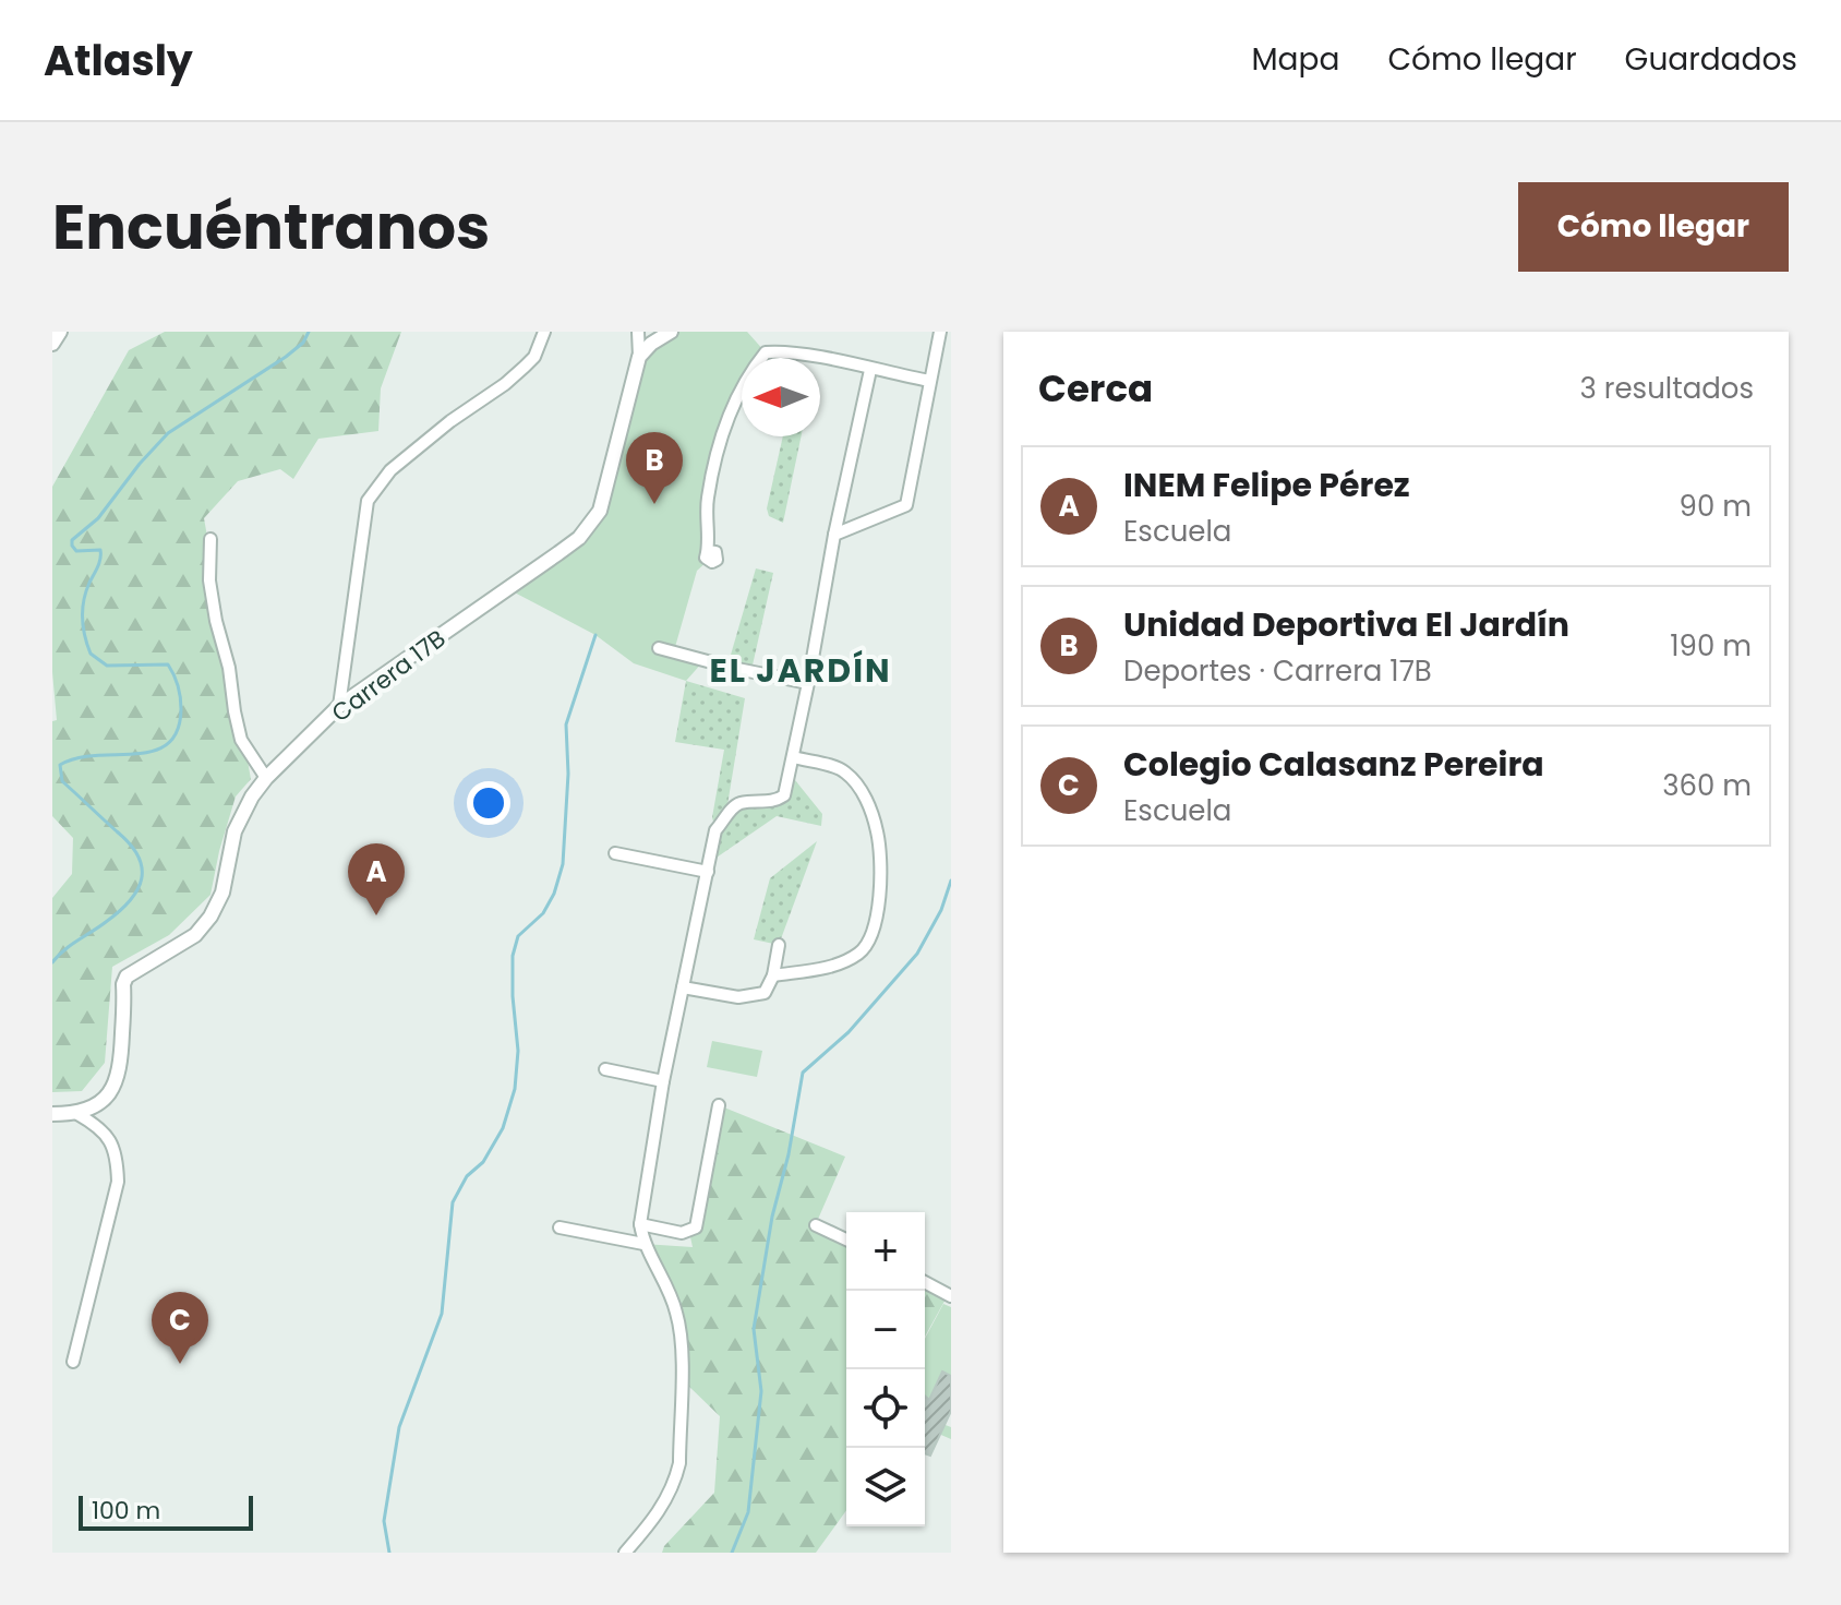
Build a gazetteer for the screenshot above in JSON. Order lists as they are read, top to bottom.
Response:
{
  "streets": {
    "street": ["Carrera 17B"]
  },
  "districts": ["EL JARDÍN"],
  "scale_bar": "100 m",
  "north": "left",
  "page": {
    "header": "Atlasly",
    "nav": ["Mapa", "Cómo llegar", "Guardados"],
    "title": "Encuéntranos",
    "buttons": "Cómo llegar",
    "heading": ["Cerca", "3 resultados"],
    "pins": ["B", "A", "C"],
    "list": [
      {
        "mark": "A",
        "name": "INEM Felipe Pérez",
        "note": "Escuela",
        "value": "90 m"
      },
      {
        "mark": "B",
        "name": "Unidad Deportiva El Jardín",
        "note": "Deportes · Carrera 17B",
        "value": "190 m"
      },
      {
        "mark": "C",
        "name": "Colegio Calasanz Pereira",
        "note": "Escuela",
        "value": "360 m"
      }
    ],
    "map_buttons": ["+", "−"],
    "scale": "100 m"
  }
}
